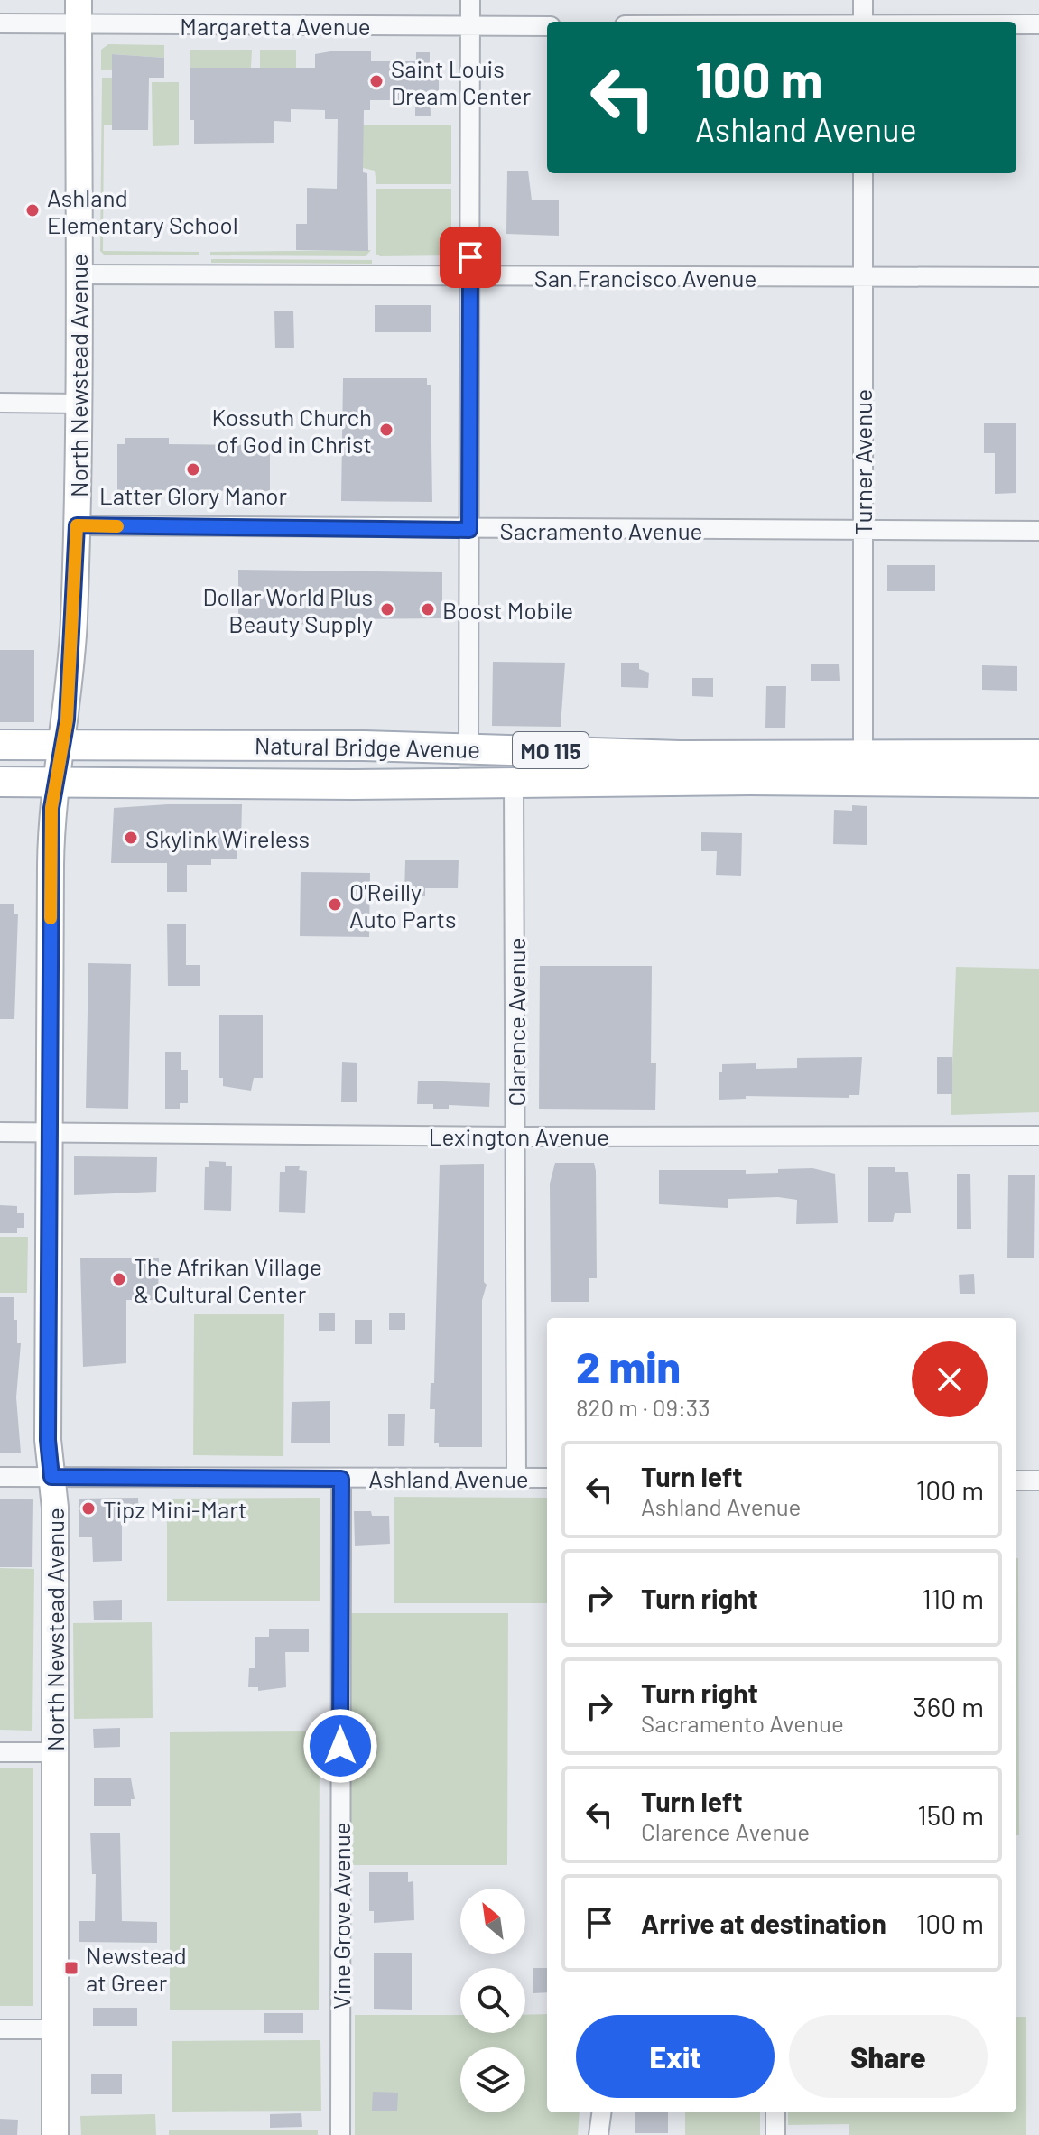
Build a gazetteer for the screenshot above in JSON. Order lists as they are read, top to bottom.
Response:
{
  "streets": {
    "main road": ["Natural Bridge Avenue", "MO 115"],
    "street": [
      "Margaretta Avenue",
      "San Francisco Avenue",
      "North Newstead Avenue",
      "Turner Avenue",
      "Sacramento Avenue",
      "Clarence Avenue",
      "Lexington Avenue",
      "Ashland Avenue",
      "Vine Grove Avenue"
    ]
  },
  "crossings": [
    ["Margaretta Avenue", "North Newstead Avenue"],
    ["San Francisco Avenue", "North Newstead Avenue"],
    ["San Francisco Avenue", "Turner Avenue"],
    ["North Newstead Avenue", "Sacramento Avenue"],
    ["North Newstead Avenue", "Natural Bridge Avenue"],
    ["North Newstead Avenue", "Lexington Avenue"],
    ["North Newstead Avenue", "Ashland Avenue"],
    ["Turner Avenue", "Sacramento Avenue"],
    ["Turner Avenue", "Natural Bridge Avenue"],
    ["Natural Bridge Avenue", "Clarence Avenue"],
    ["Clarence Avenue", "Lexington Avenue"],
    ["Clarence Avenue", "Ashland Avenue"],
    ["Ashland Avenue", "Vine Grove Avenue"]
  ],
  "places": {
    "other": [
      "Saint Louis Dream Center",
      "Ashland Elementary School",
      "Kossuth Church of God in Christ",
      "Latter Glory Manor",
      "Dollar World Plus Beauty Supply",
      "Boost Mobile",
      "Skylink Wireless",
      "O'Reilly Auto Parts",
      "The Afrikan Village & Cultural Center",
      "Tipz Mini-Mart"
    ],
    "transit": ["Newstead at Greer"]
  },
  "north": "top left",
  "page": {
    "turn": ["100 m", "Ashland Avenue"],
    "heading": ["2 min", "820 m · 09:33"],
    "list": [
      {
        "name": "Turn left",
        "note": "Ashland Avenue",
        "value": "100 m"
      },
      {
        "name": "Turn right",
        "value": "110 m"
      },
      {
        "name": "Turn right",
        "note": "Sacramento Avenue",
        "value": "360 m"
      },
      {
        "name": "Turn left",
        "note": "Clarence Avenue",
        "value": "150 m"
      },
      {
        "name": "Arrive at destination",
        "value": "100 m"
      }
    ],
    "buttons": ["Exit", "Share"]
  }
}
